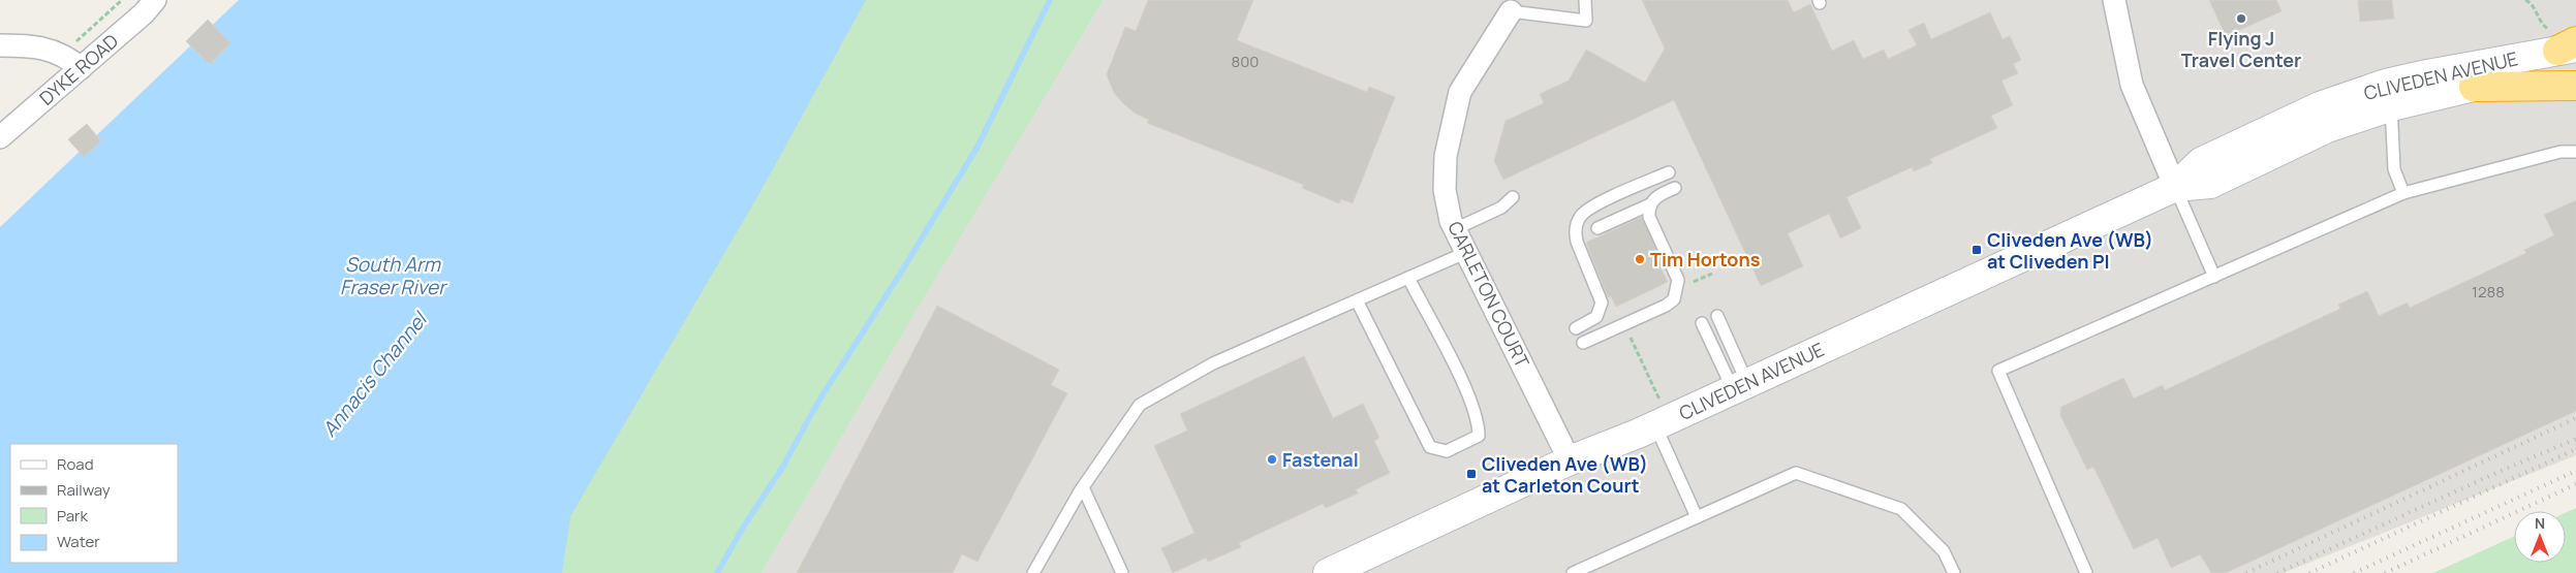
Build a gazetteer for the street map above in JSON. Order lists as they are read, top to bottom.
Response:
{
  "streets": {
    "street": ["DYKE ROAD", "CLIVEDEN AVENUE", "CARLETON COURT"]
  },
  "crossings": [
    ["CLIVEDEN AVENUE", "CARLETON COURT"]
  ],
  "water": ["South Arm Fraser River", "Annacis Channel"],
  "places": {
    "other": ["Flying J Travel Center", "Tim Hortons", "Fastenal"],
    "transit": ["Cliveden Ave (WB) at Cliveden Pl", "Cliveden Ave (WB) at Carleton Court"]
  },
  "house_numbers": ["800", "1288"],
  "legend": [
    "Road",
    "Railway",
    "Park",
    "Water"
  ],
  "north": "top"
}
